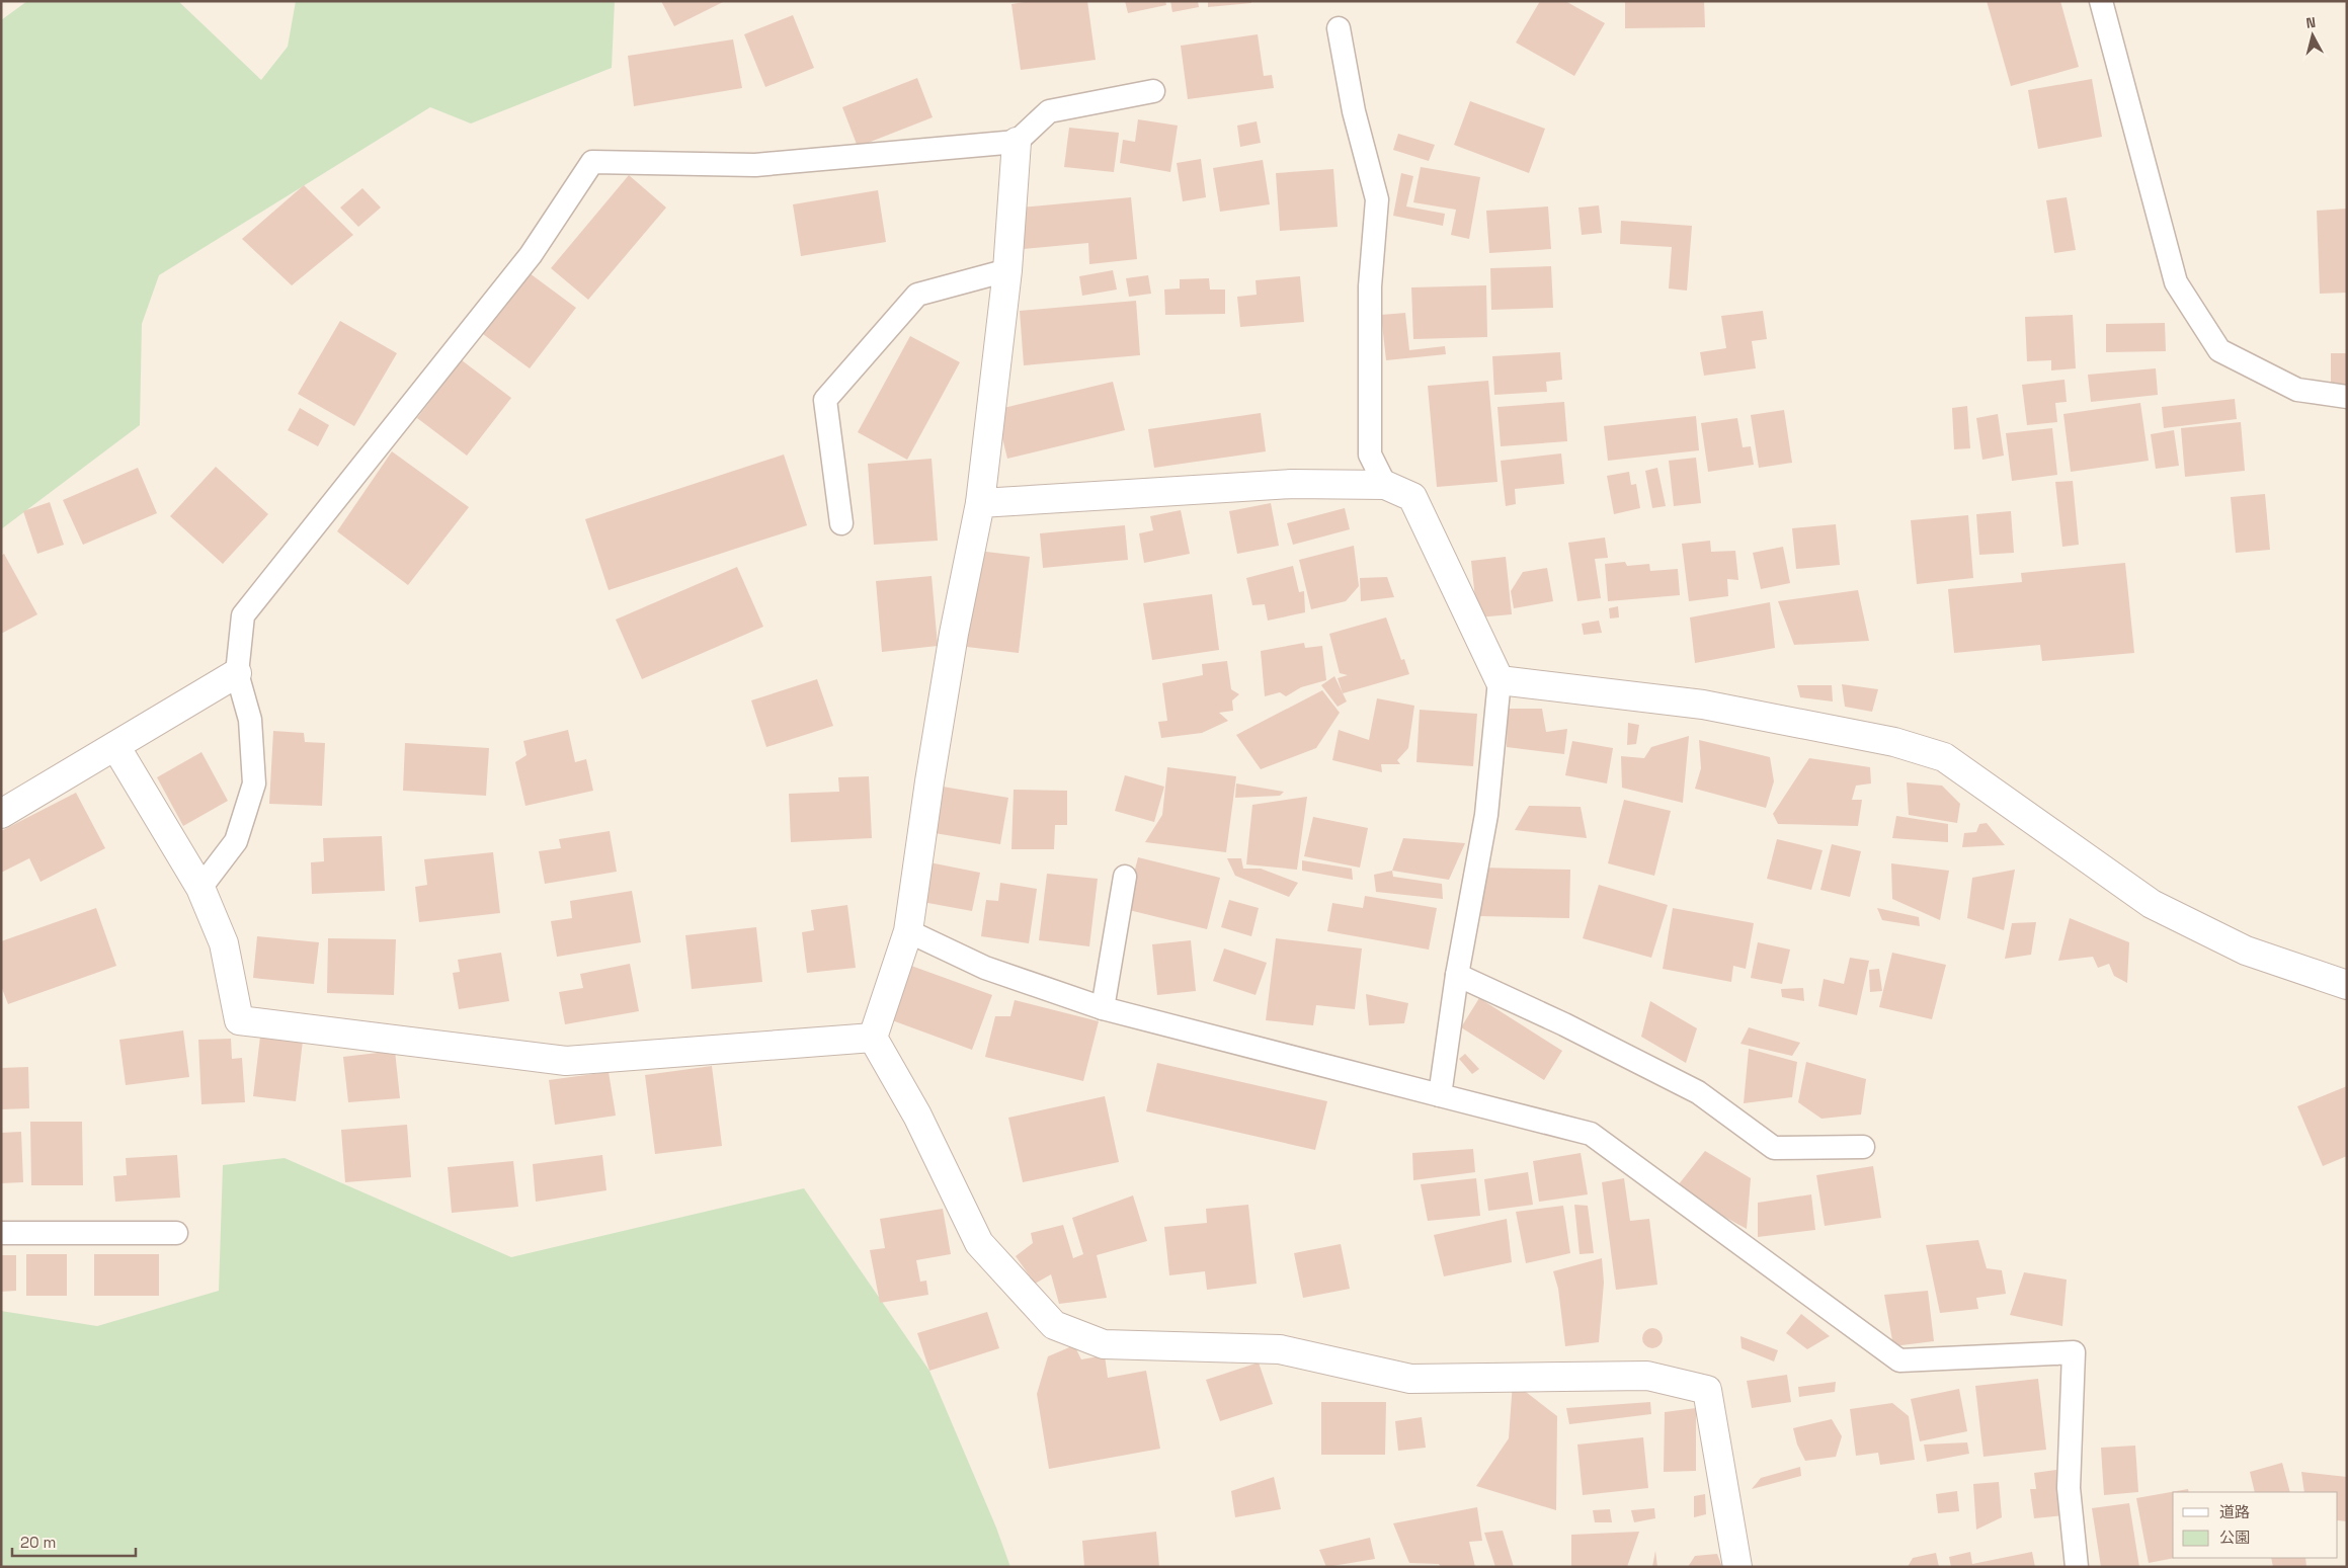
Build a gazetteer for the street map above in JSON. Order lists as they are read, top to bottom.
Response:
{
  "legend": ["道路", "公園"],
  "scale_bar": "20 m",
  "north": "top"
}
